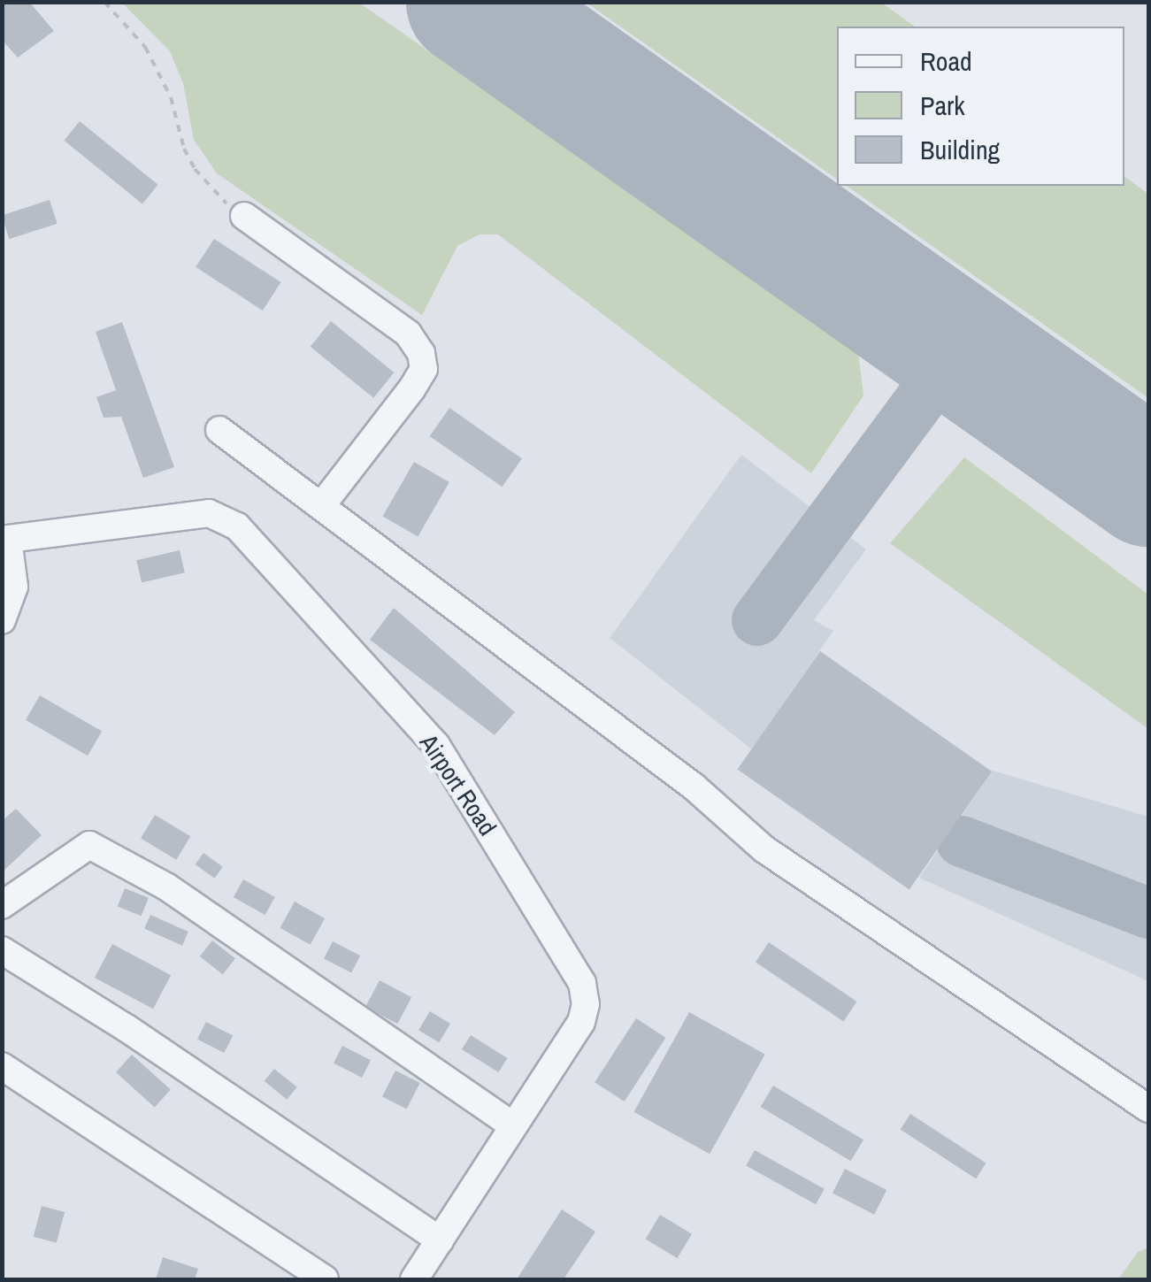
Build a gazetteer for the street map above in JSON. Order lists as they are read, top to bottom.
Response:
{
  "streets": {
    "street": ["Airport Road"]
  },
  "legend": ["Road", "Park", "Building"]
}
